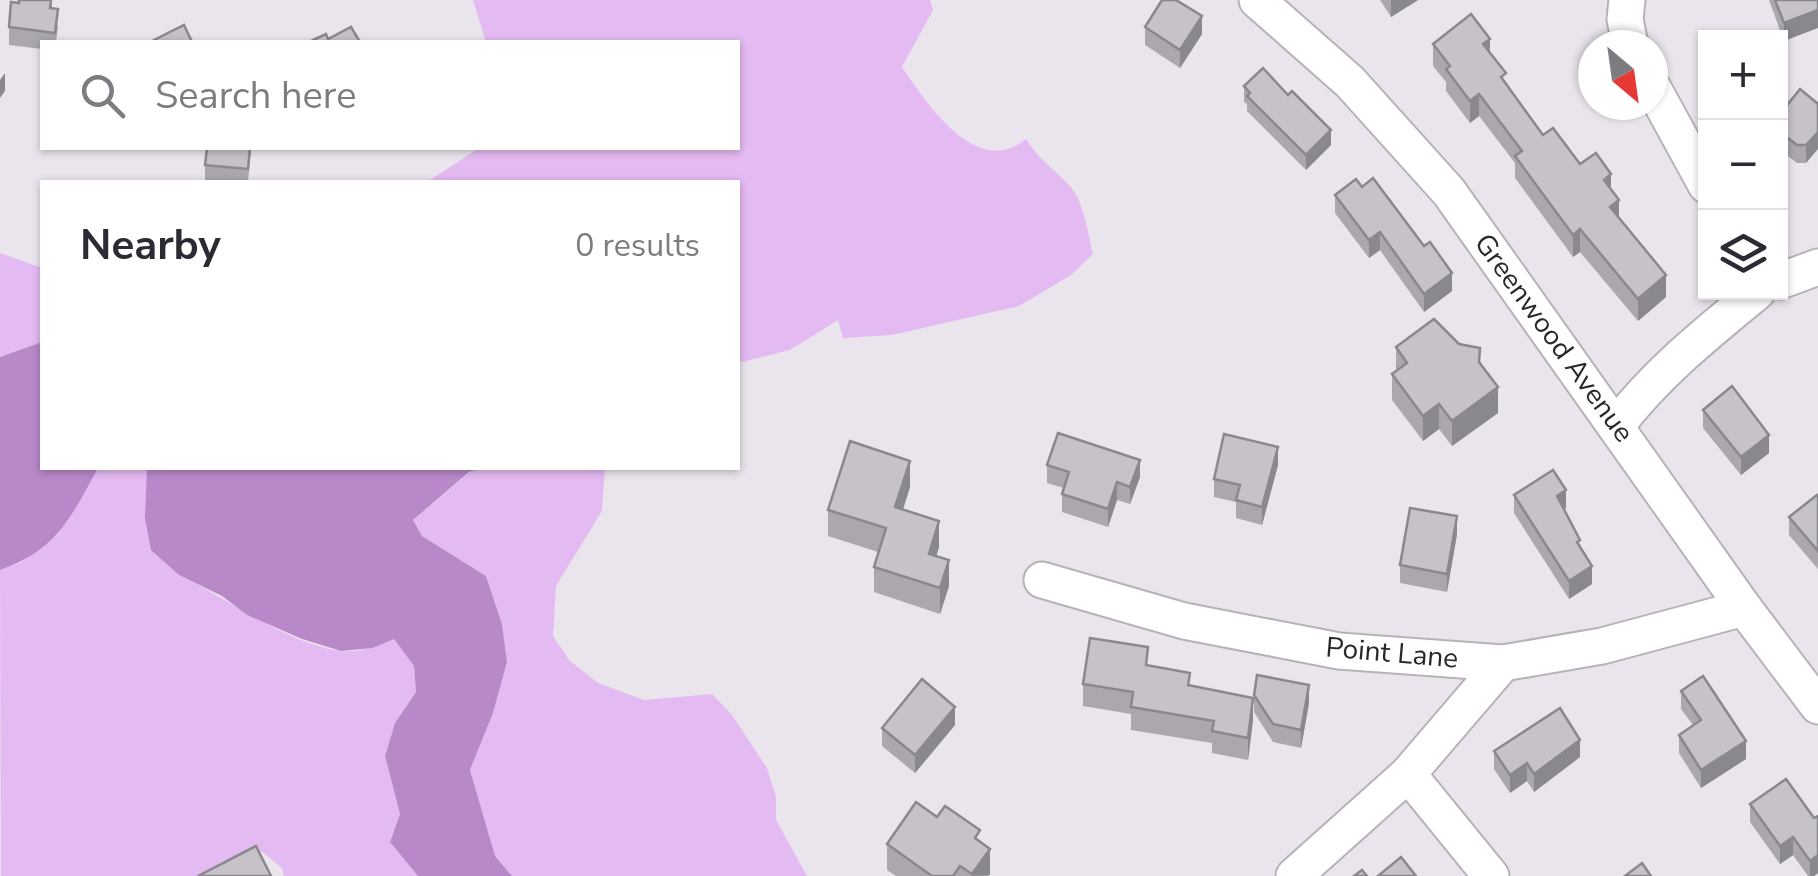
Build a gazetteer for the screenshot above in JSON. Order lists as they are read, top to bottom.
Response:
{
  "streets": {
    "street": ["Greenwood Avenue", "Point Lane"]
  },
  "crossings": [
    ["Greenwood Avenue", "Point Lane"]
  ],
  "north": "bottom right",
  "page": {
    "map_buttons": ["+", "−"],
    "search": "Search here",
    "heading": ["Nearby", "0 results"]
  }
}
